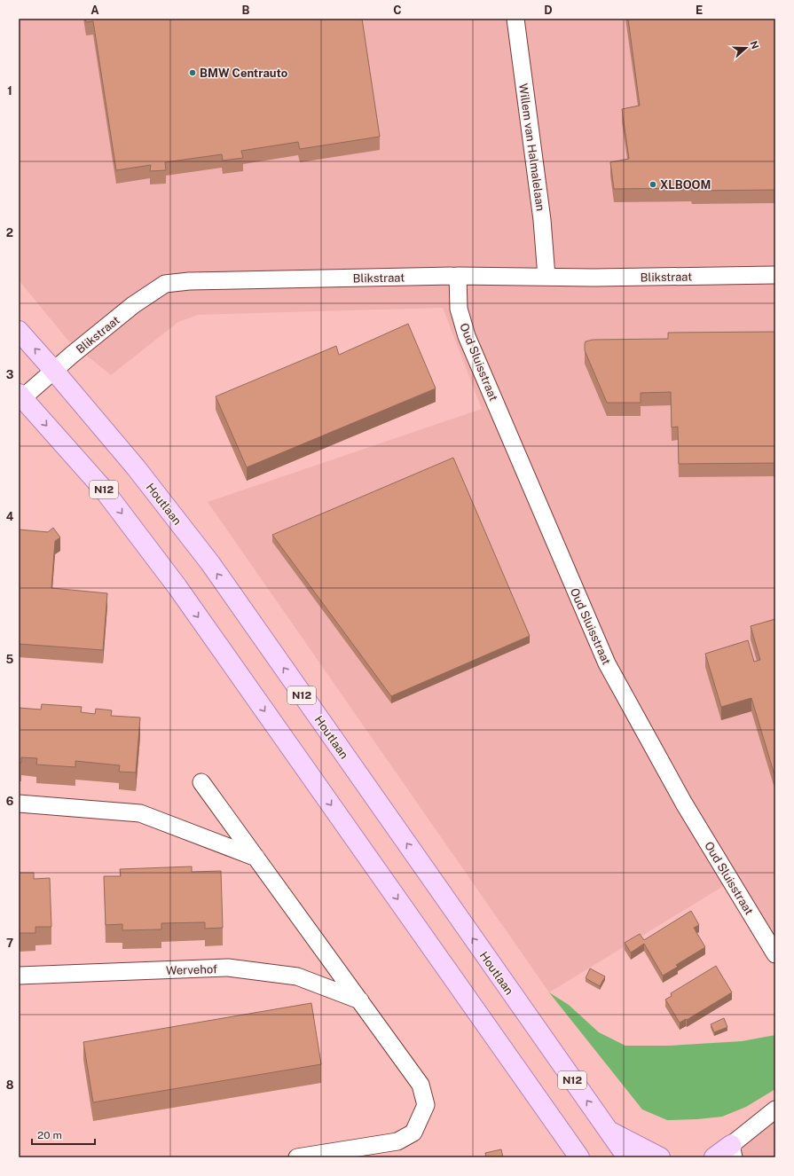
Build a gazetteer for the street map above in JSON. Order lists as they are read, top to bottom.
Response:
{
  "streets": {
    "main road": ["N12", "Houtlaan"],
    "street": [
      "Willem van Halmalelaan",
      "Blikstraat",
      "Oud Sluisstraat",
      "Wervehof"
    ]
  },
  "crossings": [
    ["Willem van Halmalelaan", "Blikstraat"],
    ["Blikstraat", "Oud Sluisstraat"],
    ["Blikstraat", "N12"],
    ["Blikstraat", "Houtlaan"]
  ],
  "places": ["BMW Centrauto", "XLBOOM"],
  "scale_bar": "20 m",
  "north": "right",
  "grid": {
    "columns": [
      "A",
      "B",
      "C",
      "D",
      "E"
    ],
    "rows": [
      "1",
      "2",
      "3",
      "4",
      "5",
      "6",
      "7",
      "8"
    ]
  }
}
